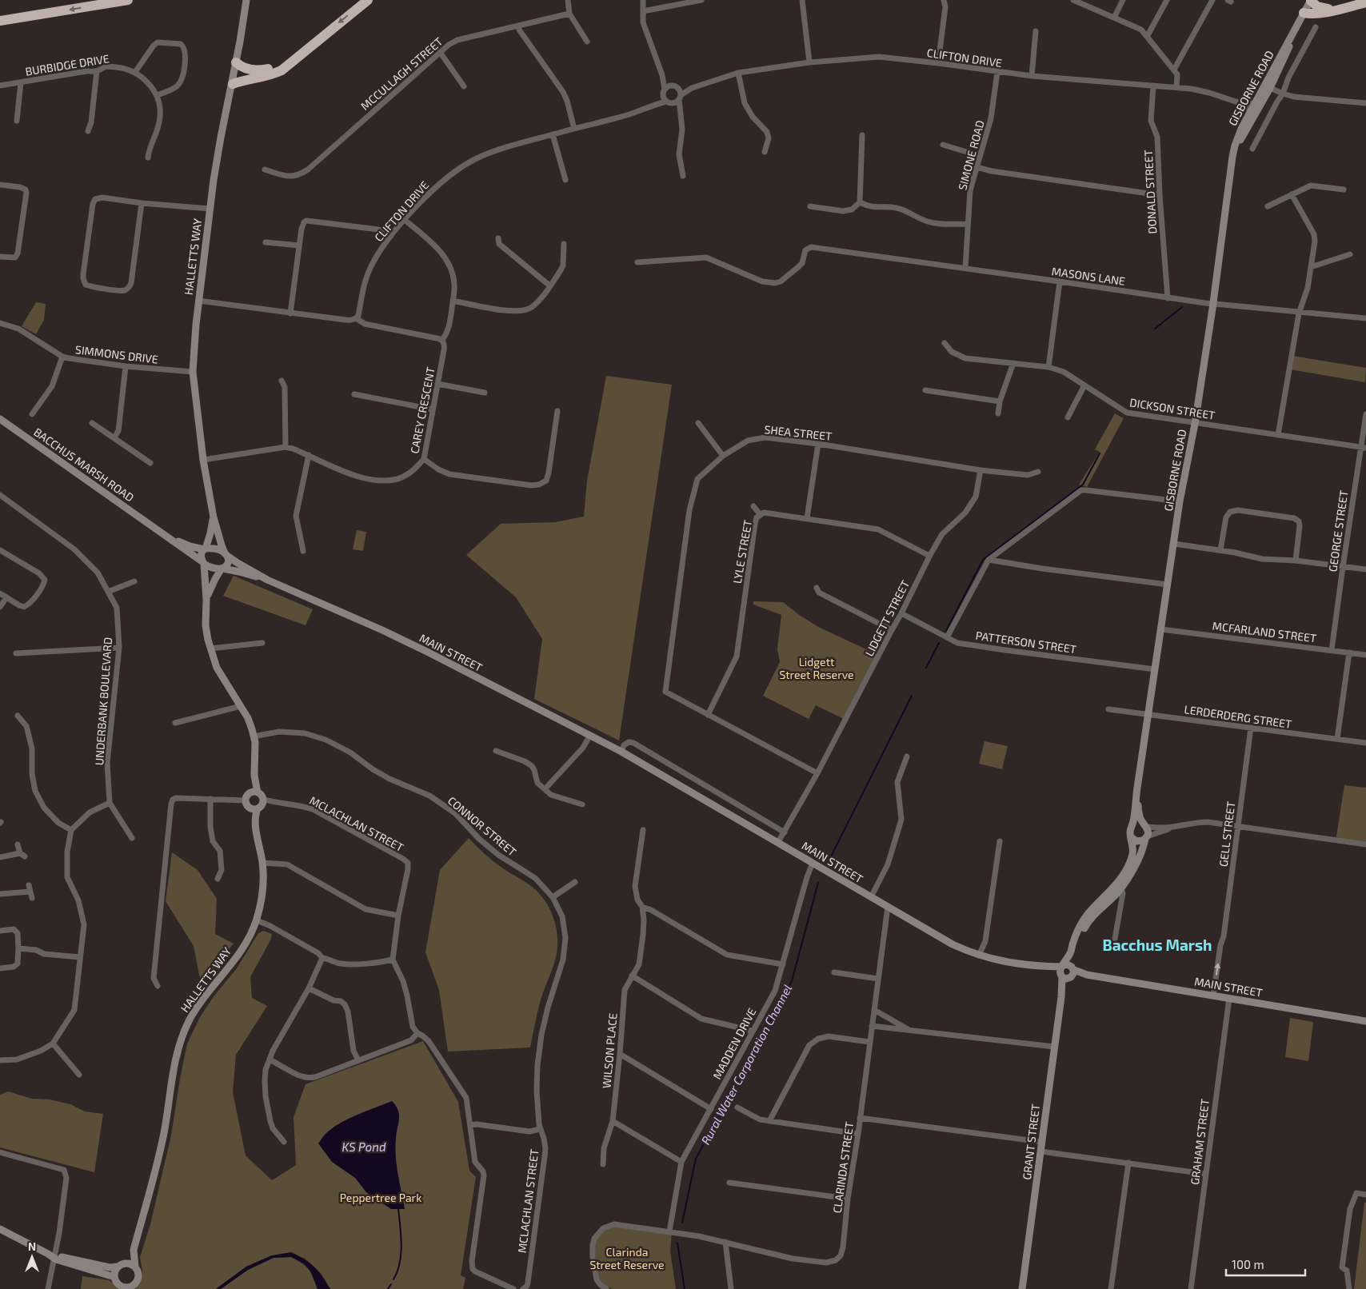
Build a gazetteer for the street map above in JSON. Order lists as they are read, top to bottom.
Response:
{
  "streets": {
    "main road": [
      "GISBORNE ROAD",
      "HALLETTS WAY",
      "BACCHUS MARSH ROAD",
      "MAIN STREET",
      "GRANT STREET"
    ],
    "street": [
      "CLIFTON DRIVE",
      "BURBIDGE DRIVE",
      "MCCULLAGH STREET",
      "SIMONE ROAD",
      "DONALD STREET",
      "MASONS LANE",
      "SIMMONS DRIVE",
      "DICKSON STREET",
      "CAREY CRESCENT",
      "SHEA STREET",
      "GEORGE STREET",
      "LYLE STREET",
      "LIDGETT STREET",
      "MCFARLAND STREET",
      "PATTERSON STREET",
      "UNDERBANK BOULEVARD",
      "LERDERDERG STREET",
      "MCLACHLAN STREET",
      "CONNOR STREET",
      "GELL STREET",
      "MADDEN DRIVE",
      "WILSON PLACE",
      "GRAHAM STREET",
      "CLARINDA STREET"
    ]
  },
  "crossings": [
    ["CLIFTON DRIVE", "SIMONE ROAD"],
    ["CLIFTON DRIVE", "DONALD STREET"],
    ["GISBORNE ROAD", "MASONS LANE"],
    ["GISBORNE ROAD", "DICKSON STREET"],
    ["GISBORNE ROAD", "MCFARLAND STREET"],
    ["GISBORNE ROAD", "PATTERSON STREET"],
    ["GISBORNE ROAD", "LERDERDERG STREET"],
    ["SIMONE ROAD", "MASONS LANE"],
    ["DONALD STREET", "MASONS LANE"],
    ["HALLETTS WAY", "SIMMONS DRIVE"],
    ["HALLETTS WAY", "BACCHUS MARSH ROAD"],
    ["HALLETTS WAY", "MAIN STREET"],
    ["HALLETTS WAY", "MCLACHLAN STREET"],
    ["DICKSON STREET", "GEORGE STREET"],
    ["SHEA STREET", "LYLE STREET"],
    ["SHEA STREET", "LIDGETT STREET"],
    ["BACCHUS MARSH ROAD", "MAIN STREET"],
    ["GEORGE STREET", "MCFARLAND STREET"],
    ["LYLE STREET", "LIDGETT STREET"],
    ["LIDGETT STREET", "PATTERSON STREET"],
    ["LIDGETT STREET", "MAIN STREET"],
    ["MAIN STREET", "GELL STREET"],
    ["MAIN STREET", "MADDEN DRIVE"],
    ["MAIN STREET", "GRANT STREET"],
    ["MAIN STREET", "GRAHAM STREET"],
    ["MAIN STREET", "CLARINDA STREET"],
    ["LERDERDERG STREET", "GELL STREET"],
    ["MCLACHLAN STREET", "CONNOR STREET"],
    ["MADDEN DRIVE", "CLARINDA STREET"]
  ],
  "one_way": ["GELL STREET"],
  "districts": ["Bacchus Marsh"],
  "water": ["Rural Water Corporation Channel", "KS Pond"],
  "parks": ["Lidgett Street Reserve", "Peppertree Park", "Clarinda Street Reserve"],
  "scale_bar": "100 m",
  "north": "top"
}
